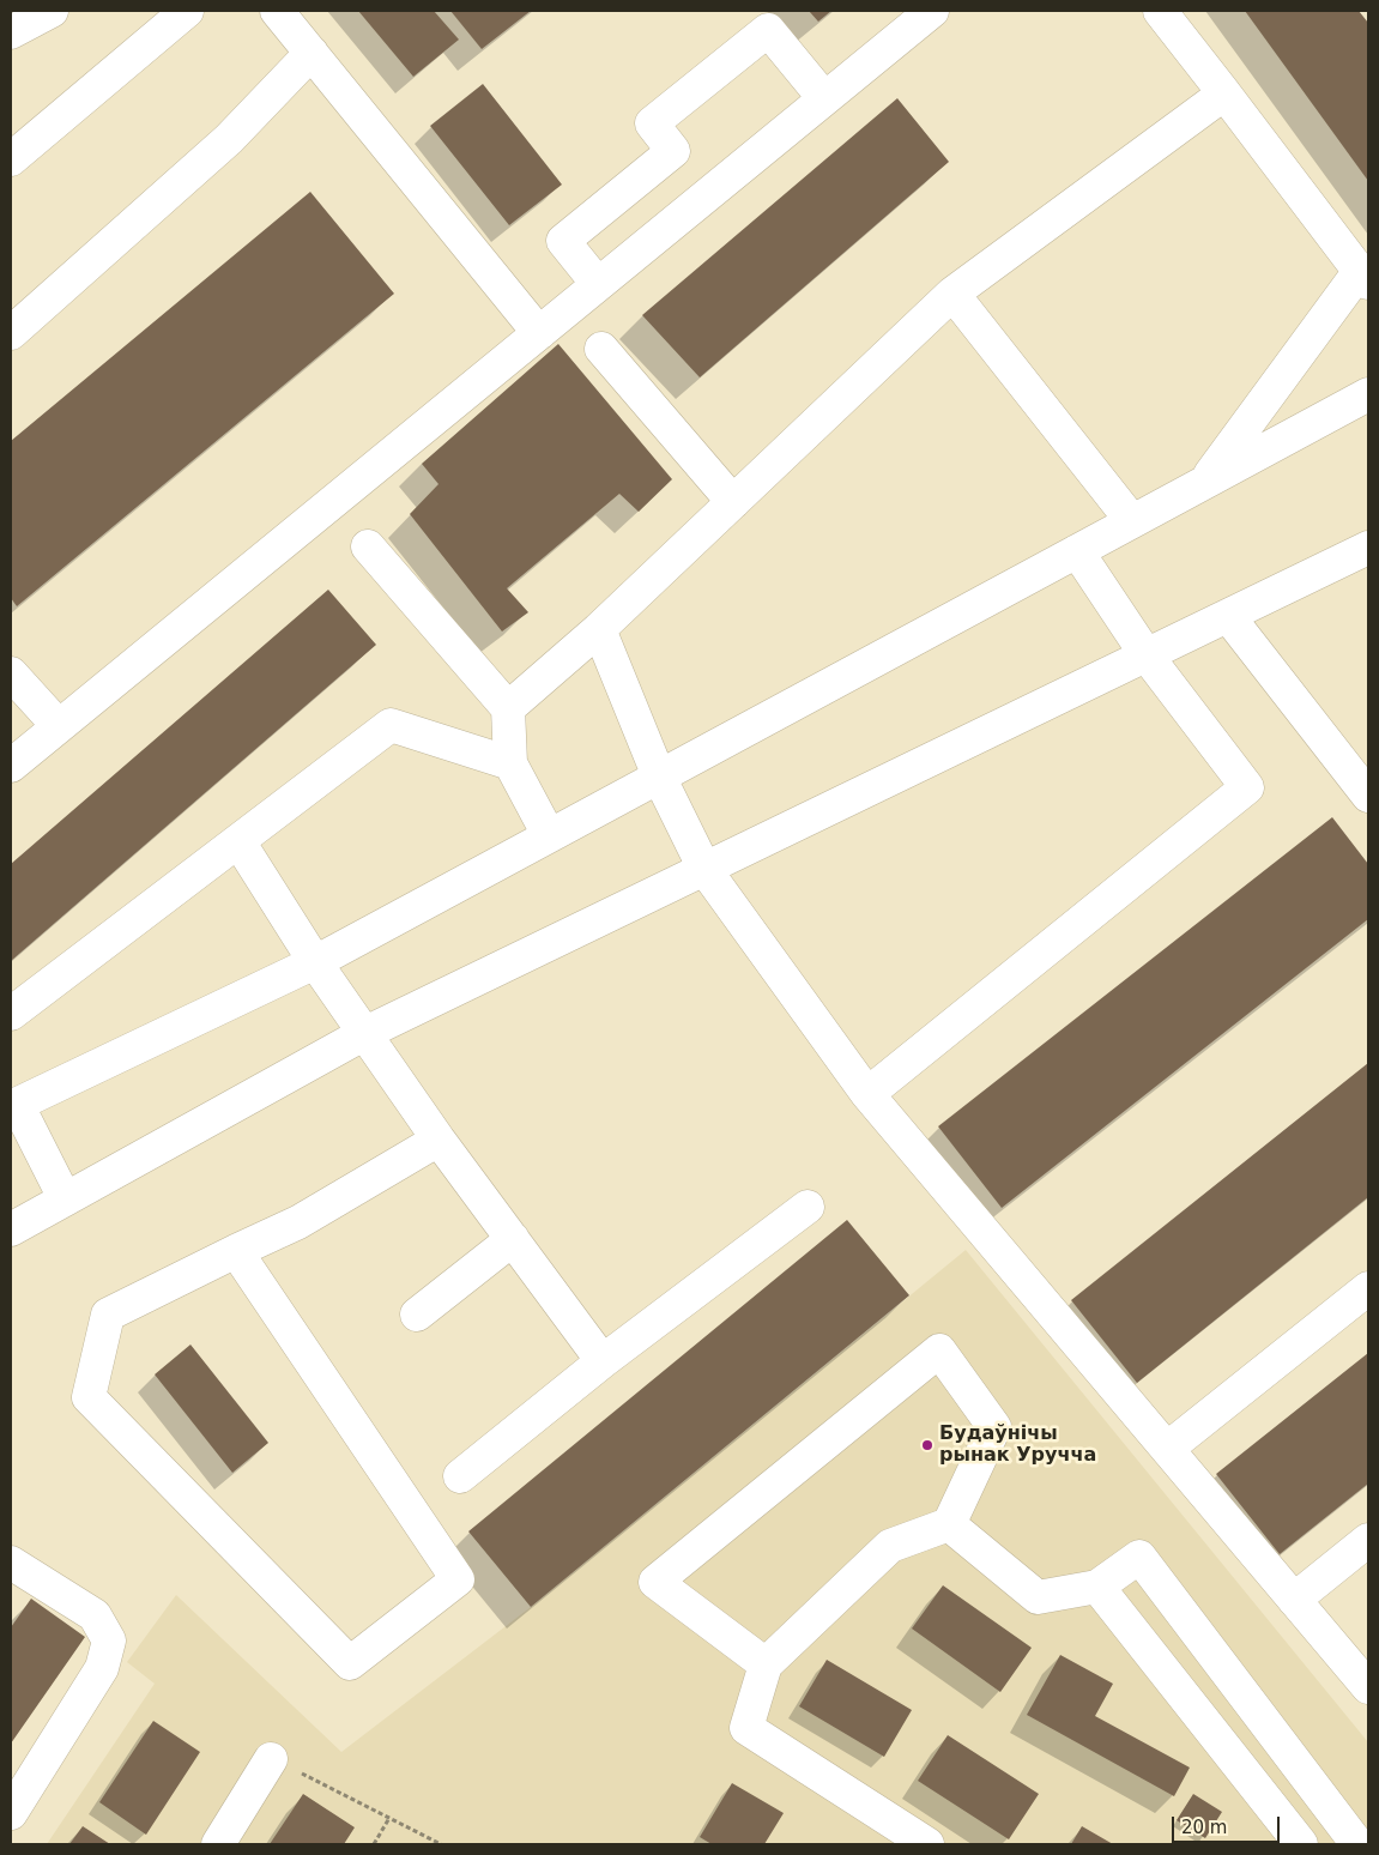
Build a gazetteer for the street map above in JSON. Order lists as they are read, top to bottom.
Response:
{
  "places": ["Будаўнічы рынак Уручча"],
  "scale_bar": "20 m"
}
